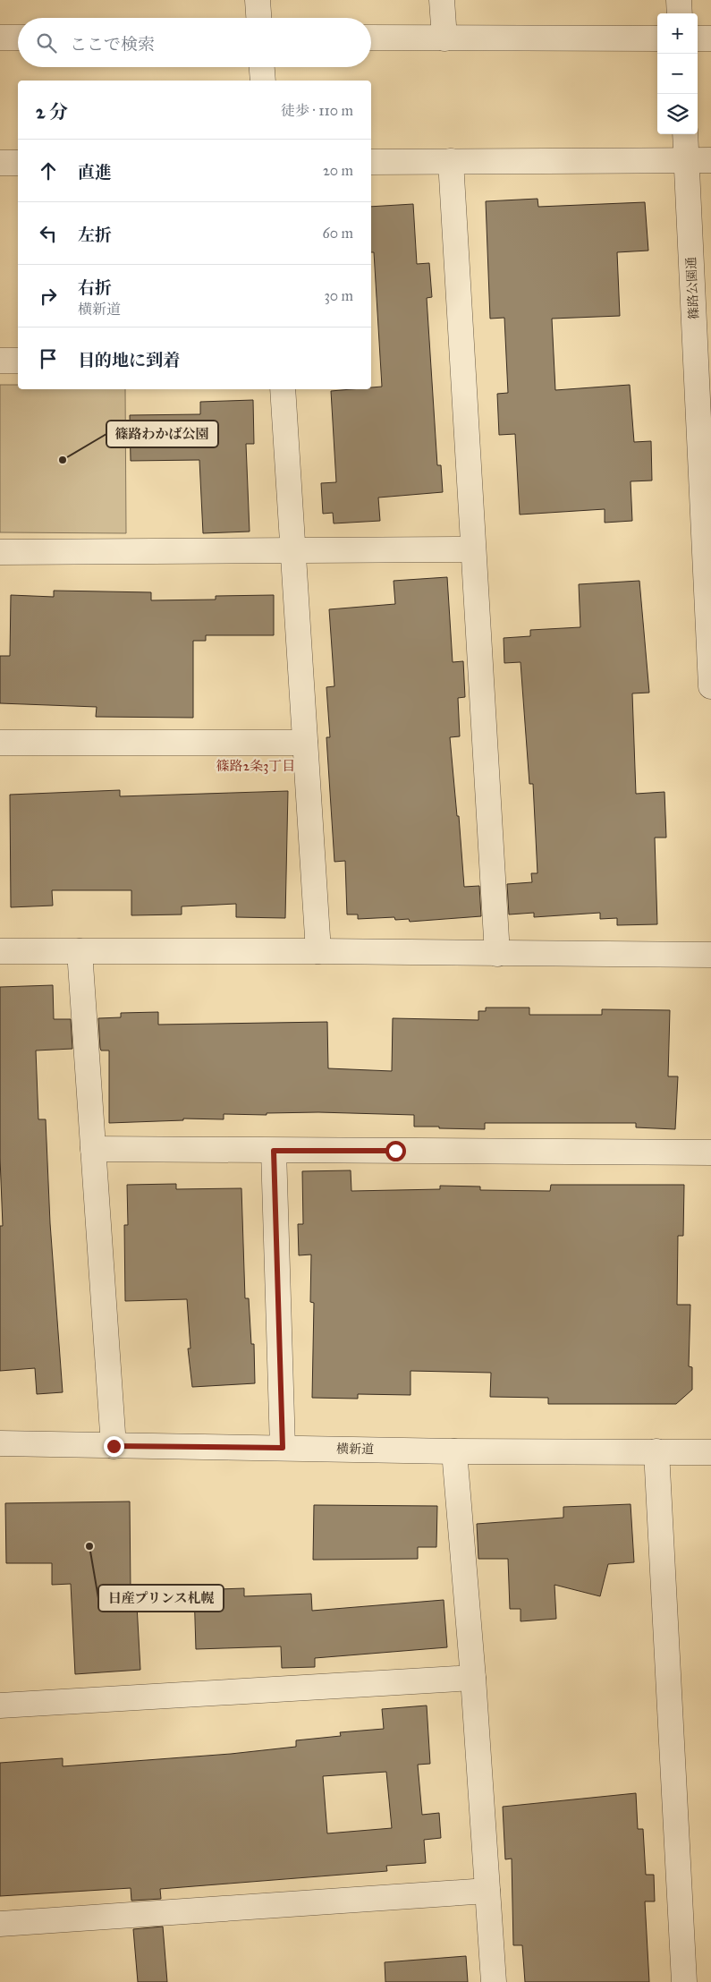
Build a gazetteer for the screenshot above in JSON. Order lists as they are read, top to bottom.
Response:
{
  "streets": {
    "street": ["篠路公園通", "横新道"]
  },
  "districts": ["篠路2条3丁目"],
  "places": ["篠路わかば公園", "日産プリンス札幌"],
  "page": {
    "map_buttons": ["+", "−"],
    "search": "ここで検索",
    "heading": ["2 分", "徒歩 · 110 m"],
    "list": [
      ["直進", "20 m"],
      ["左折", "60 m"],
      ["右折", "横新道", "30 m"],
      "目的地に到着"
    ]
  }
}
